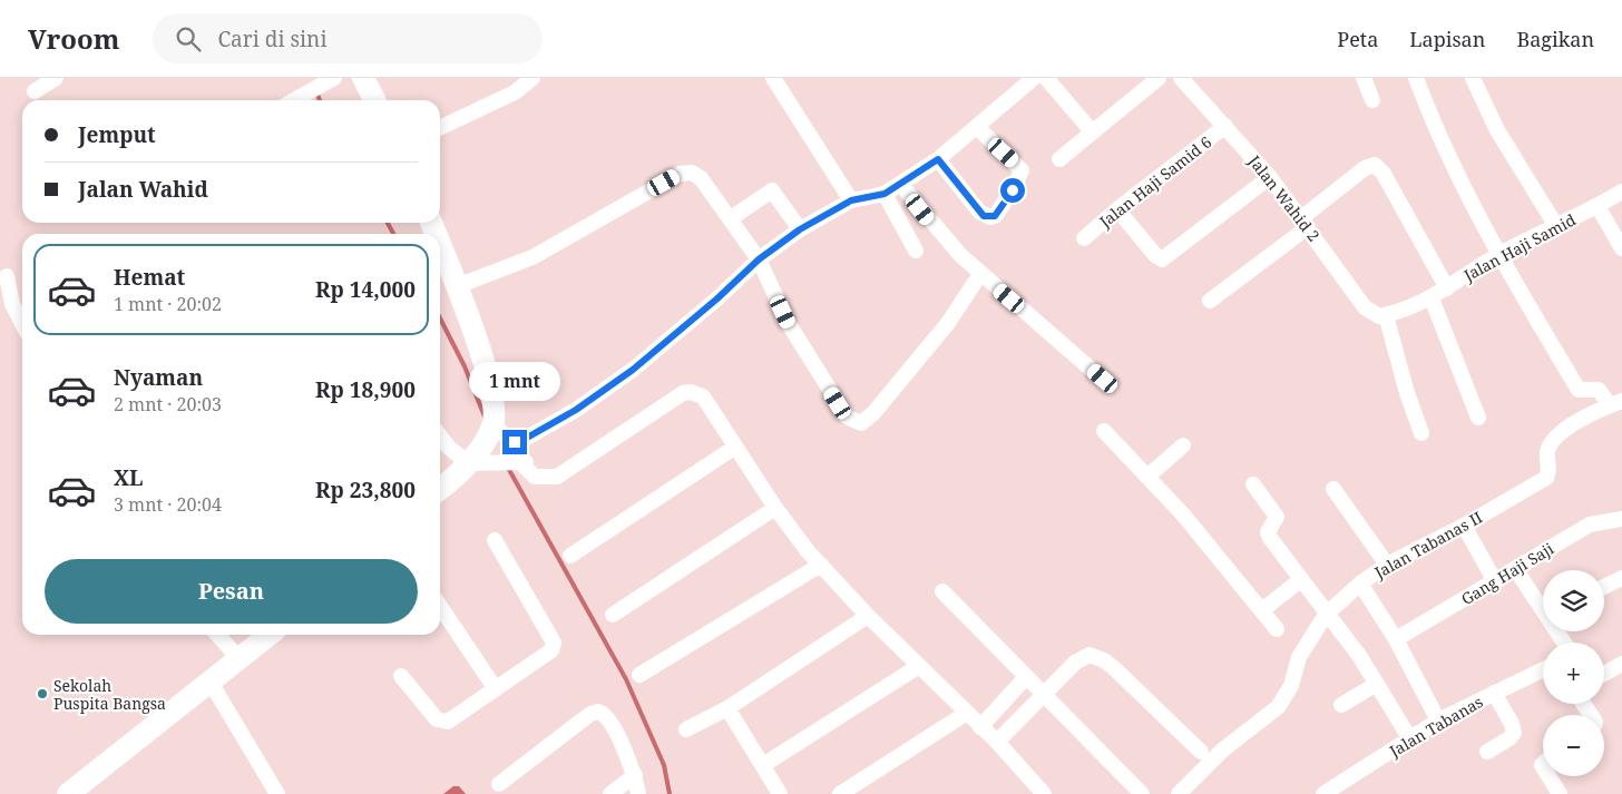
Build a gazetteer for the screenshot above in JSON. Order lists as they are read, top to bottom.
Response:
{
  "streets": {
    "street": [
      "Jalan Haji Samid 6",
      "Jalan Wahid 2",
      "Jalan Haji Samid",
      "Jalan Tabanas II",
      "Gang Haji Saji",
      "Jalan Tabanas"
    ]
  },
  "crossings": [
    ["Jalan Haji Samid 6", "Jalan Wahid 2"],
    ["Jalan Wahid 2", "Jalan Haji Samid"]
  ],
  "places": ["Sekolah Puspita Bangsa"],
  "page": {
    "header": "Vroom",
    "search": "Cari di sini",
    "nav": ["Peta", "Lapisan", "Bagikan"],
    "banner": ["Jemput", "Jalan Wahid"],
    "list": [
      {
        "name": "Hemat",
        "note": "1 mnt · 20:02",
        "value": "Rp 14,000"
      },
      {
        "name": "Nyaman",
        "note": "2 mnt · 20:03",
        "value": "Rp 18,900"
      },
      {
        "name": "XL",
        "note": "3 mnt · 20:04",
        "value": "Rp 23,800"
      }
    ],
    "bubble": "1 mnt",
    "buttons": "Pesan",
    "map_buttons": ["+", "−"]
  }
}
